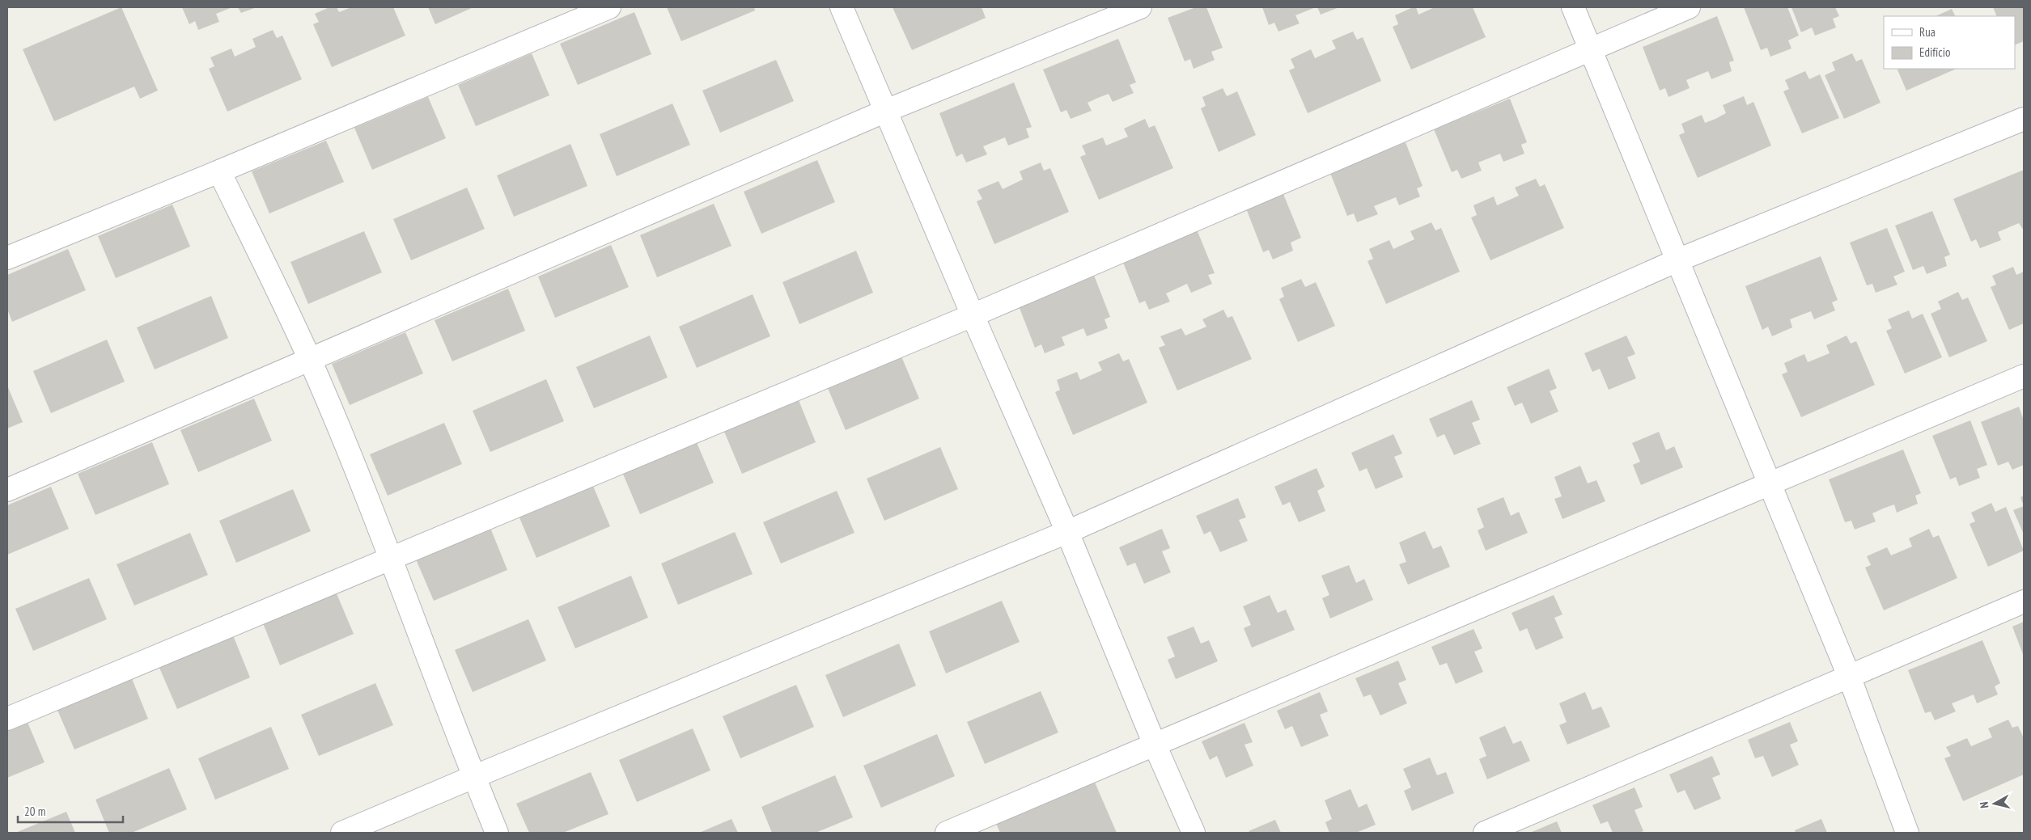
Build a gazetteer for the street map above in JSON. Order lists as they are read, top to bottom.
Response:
{
  "legend": ["Rua", "Edifício"],
  "scale_bar": "20 m",
  "north": "left"
}
